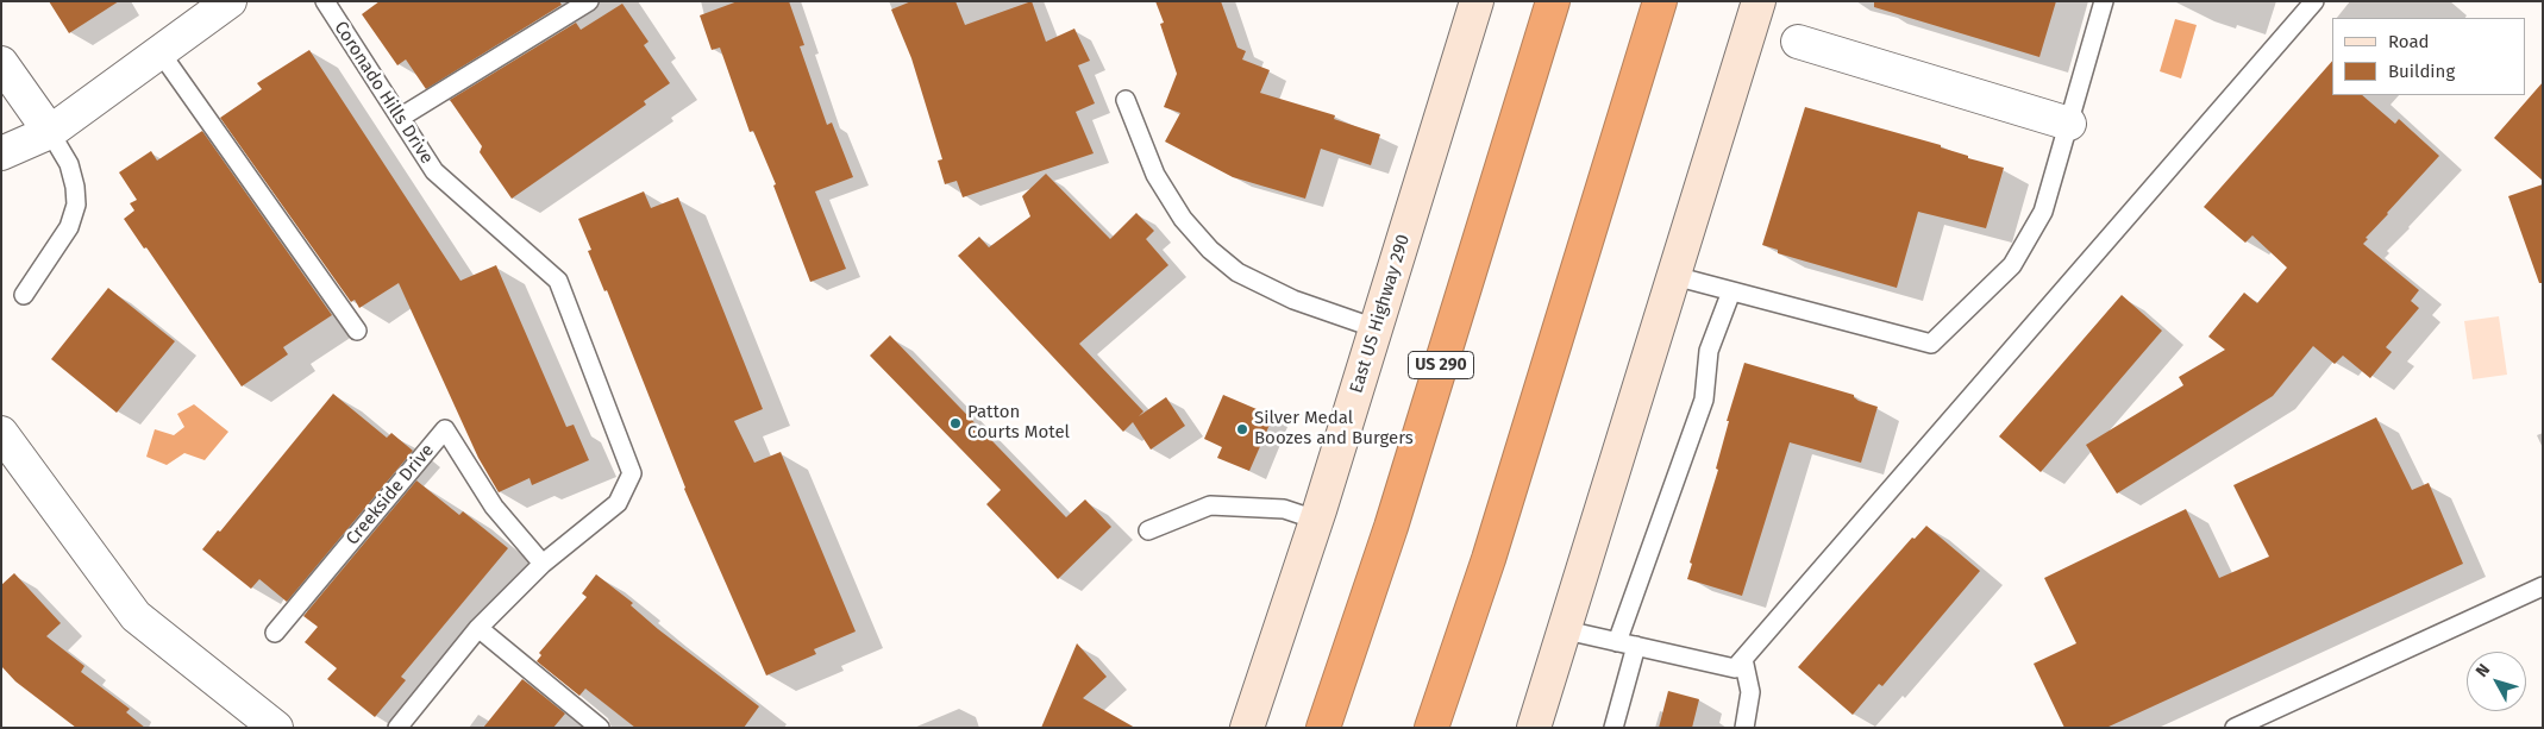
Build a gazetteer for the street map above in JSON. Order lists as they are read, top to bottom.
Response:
{
  "streets": {
    "highway": ["US 290"],
    "main road": ["East US Highway 290"],
    "lane": ["Coronado Hills Drive", "Creekside Drive"]
  },
  "crossings": [
    ["Coronado Hills Drive", "Creekside Drive"]
  ],
  "places": ["Patton Courts Motel", "Silver Medal Boozes and Burgers"],
  "legend": ["Road", "Building"],
  "north": "top left"
}
